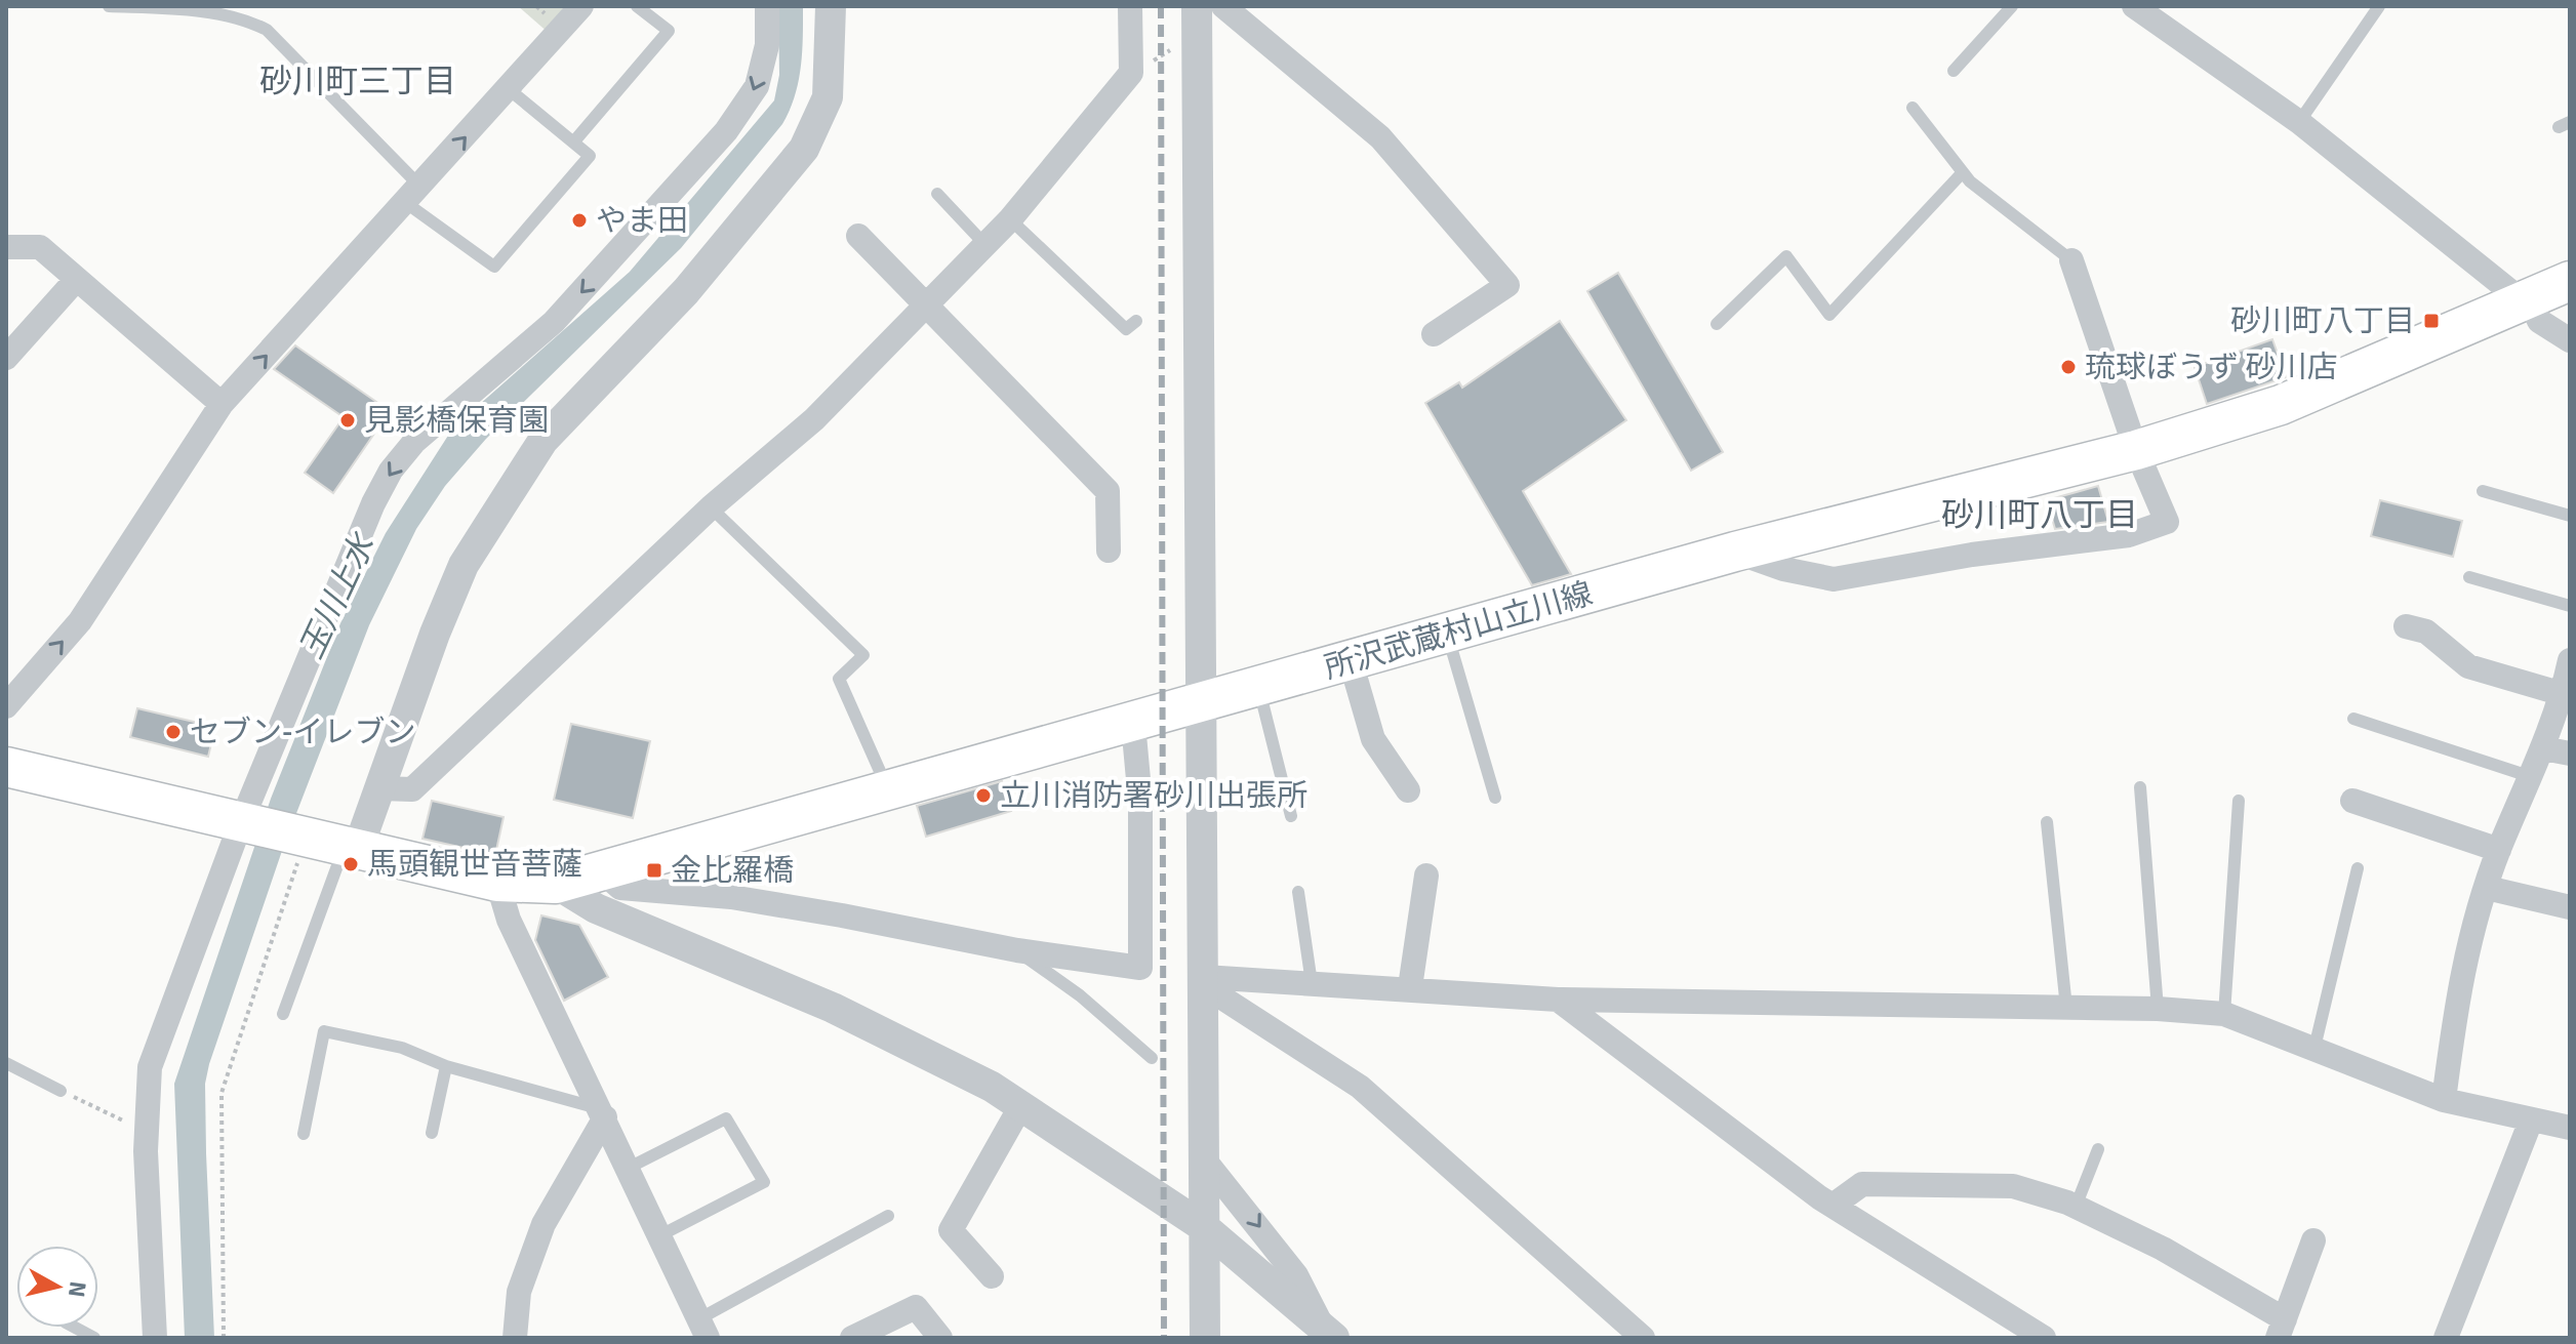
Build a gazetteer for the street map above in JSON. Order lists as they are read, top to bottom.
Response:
{
  "streets": {
    "main road": ["所沢武蔵村山立川線"]
  },
  "districts": ["砂川町三丁目", "砂川町八丁目"],
  "water": ["玉川上水"],
  "places": {
    "other": [
      "やま田",
      "琉球ぼうず 砂川店",
      "見影橋保育園",
      "セブン-イレブン",
      "立川消防署砂川出張所",
      "馬頭観世音菩薩"
    ],
    "transit": ["砂川町八丁目", "金比羅橋"]
  },
  "north": "right"
}
